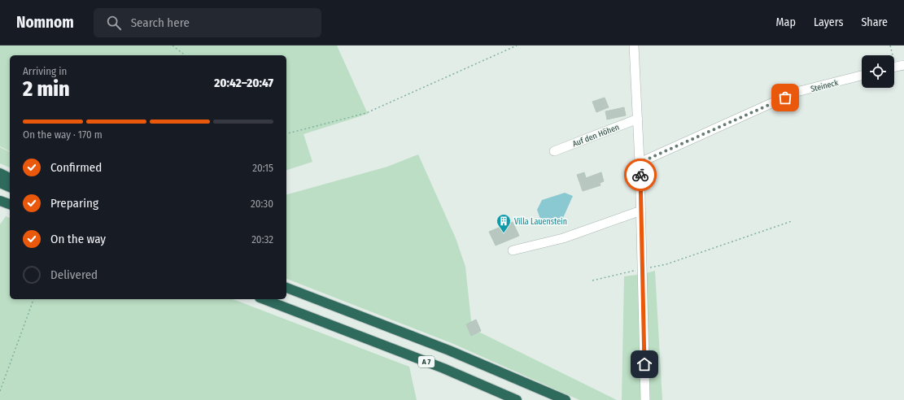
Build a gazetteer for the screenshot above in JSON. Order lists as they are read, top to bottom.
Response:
{
  "streets": {
    "highway": ["A 7"],
    "street": ["Steineck", "Auf den Höhen"]
  },
  "places": {
    "building": ["Villa Lauenstein"]
  },
  "page": {
    "header": "Nomnom",
    "search": "Search here",
    "nav": ["Map", "Layers", "Share"],
    "heading": ["2 min", "Arriving in", "20:42–20:47"],
    "bar": "On the way · 170 m",
    "list": [
      ["Confirmed", "20:15"],
      ["Preparing", "20:30"],
      ["On the way", "20:32"],
      "Delivered"
    ]
  }
}
